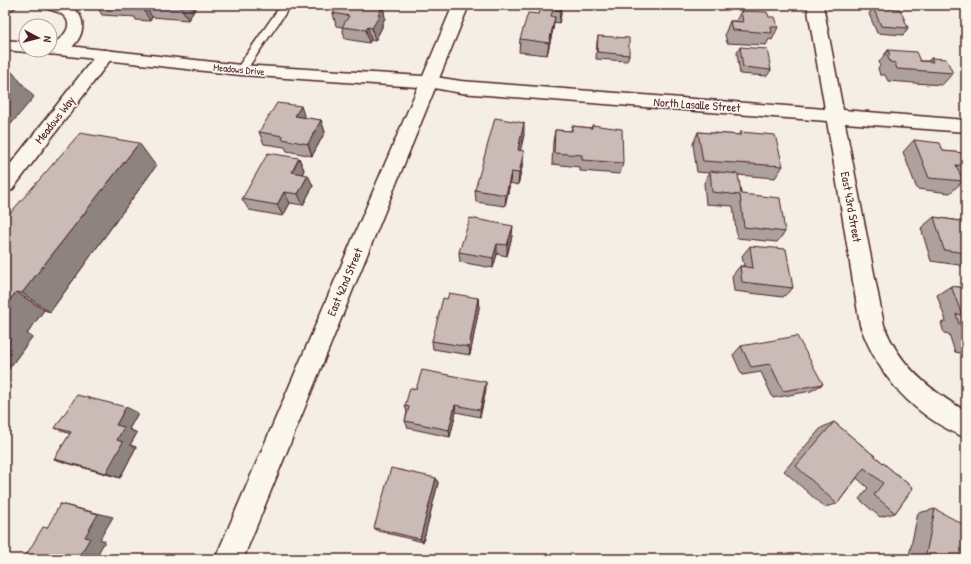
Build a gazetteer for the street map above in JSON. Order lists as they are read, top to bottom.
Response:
{
  "streets": {
    "street": [
      "Meadows Drive",
      "North Lasalle Street",
      "Meadows Way",
      "East 43rd Street",
      "East 42nd Street"
    ]
  },
  "crossings": [
    ["Meadows Drive", "North Lasalle Street"],
    ["Meadows Drive", "Meadows Way"],
    ["Meadows Drive", "East 42nd Street"],
    ["North Lasalle Street", "East 43rd Street"],
    ["North Lasalle Street", "East 42nd Street"]
  ],
  "north": "right"
}
